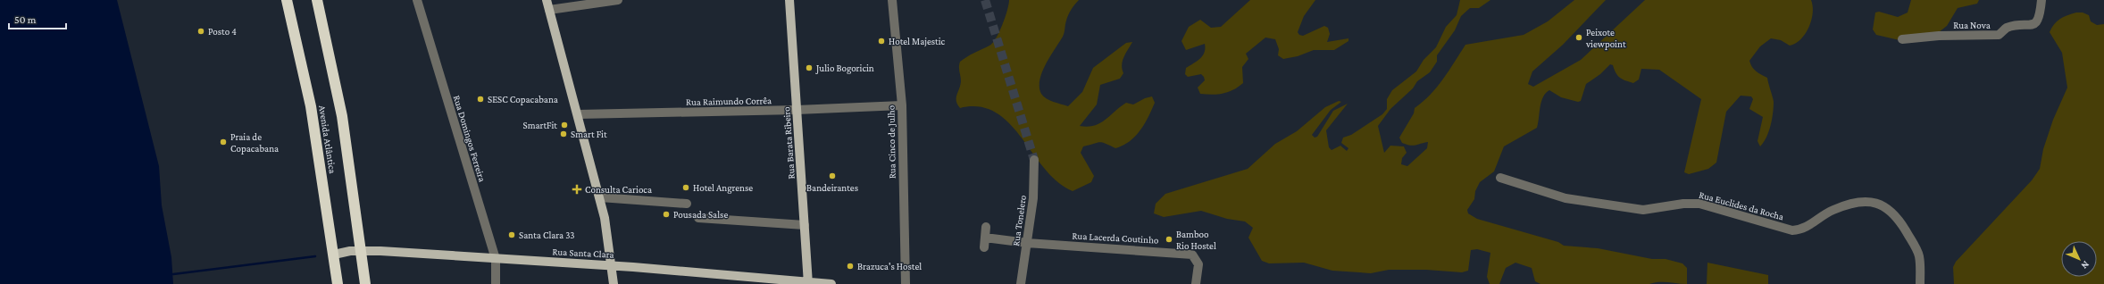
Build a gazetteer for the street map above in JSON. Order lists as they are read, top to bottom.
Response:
{
  "streets": {
    "highway": ["Avenida Atlântica"],
    "main road": ["Rua Barata Ribeiro", "Rua Santa Clara"],
    "street": [
      "Rua Nova",
      "Rua Raimundo Corrêa",
      "Rua Domingos Ferreira",
      "Rua Cinco de Julho",
      "Rua Euclides da Rocha",
      "Rua Tonelero",
      "Rua Lacerda Coutinho"
    ]
  },
  "crossings": [
    ["Rua Raimundo Corrêa", "Rua Cinco de Julho"],
    ["Rua Raimundo Corrêa", "Rua Barata Ribeiro"],
    ["Rua Domingos Ferreira", "Rua Santa Clara"],
    ["Avenida Atlântica", "Rua Santa Clara"],
    ["Rua Barata Ribeiro", "Rua Santa Clara"],
    ["Rua Tonelero", "Rua Lacerda Coutinho"]
  ],
  "places": {
    "other": [
      "Posto 4",
      "Peixote viewpoint",
      "Hotel Majestic",
      "Julio Bogoricin",
      "SESC Copacabana",
      "SmartFit",
      "Smart Fit",
      "Praia de Copacabana",
      "Bandeirantes",
      "Hotel Angrense",
      "Pousada Salse",
      "Santa Clara 33",
      "Bamboo Rio Hostel",
      "Brazuca's Hostel"
    ],
    "health": ["Consulta Carioca"]
  },
  "scale_bar": "50 m",
  "north": "bottom right"
}
